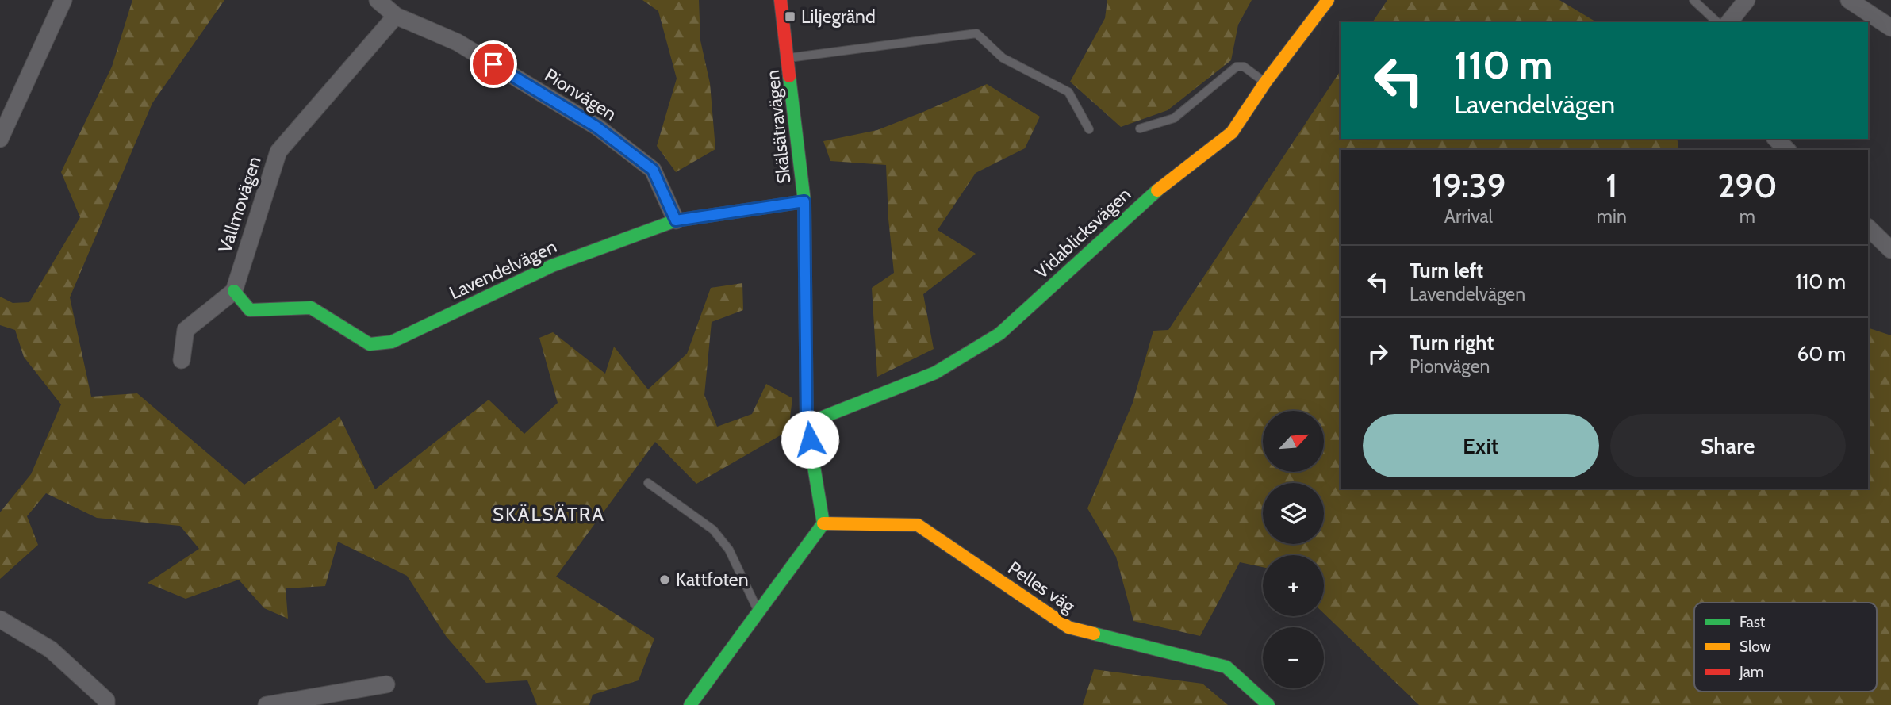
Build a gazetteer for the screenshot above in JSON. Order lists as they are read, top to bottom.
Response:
{
  "streets": {
    "street": [
      "Pionvägen",
      "Skälsätravägen",
      "Vallmovägen",
      "Vidablicksvägen",
      "Lavendelvägen",
      "Pelles väg"
    ]
  },
  "crossings": [
    ["Pionvägen", "Vallmovägen"],
    ["Pionvägen", "Lavendelvägen"],
    ["Skälsätravägen", "Vidablicksvägen"],
    ["Skälsätravägen", "Lavendelvägen"],
    ["Skälsätravägen", "Pelles väg"],
    ["Vallmovägen", "Lavendelvägen"]
  ],
  "districts": ["SKÄLSÄTRA"],
  "places": {
    "transit": ["Liljegränd"],
    "other": ["Kattfoten"]
  },
  "legend": ["Fast", "Slow", "Jam"],
  "north": "top right",
  "page": {
    "turn": ["110 m", "Lavendelvägen"],
    "eta": [
      "19:39",
      "Arrival",
      "1",
      "min",
      "290",
      "m"
    ],
    "list": [
      {
        "name": "Turn left",
        "note": "Lavendelvägen",
        "value": "110 m"
      },
      {
        "name": "Turn right",
        "note": "Pionvägen",
        "value": "60 m"
      }
    ],
    "buttons": ["Exit", "Share"],
    "map_buttons": ["+", "−"]
  }
}
